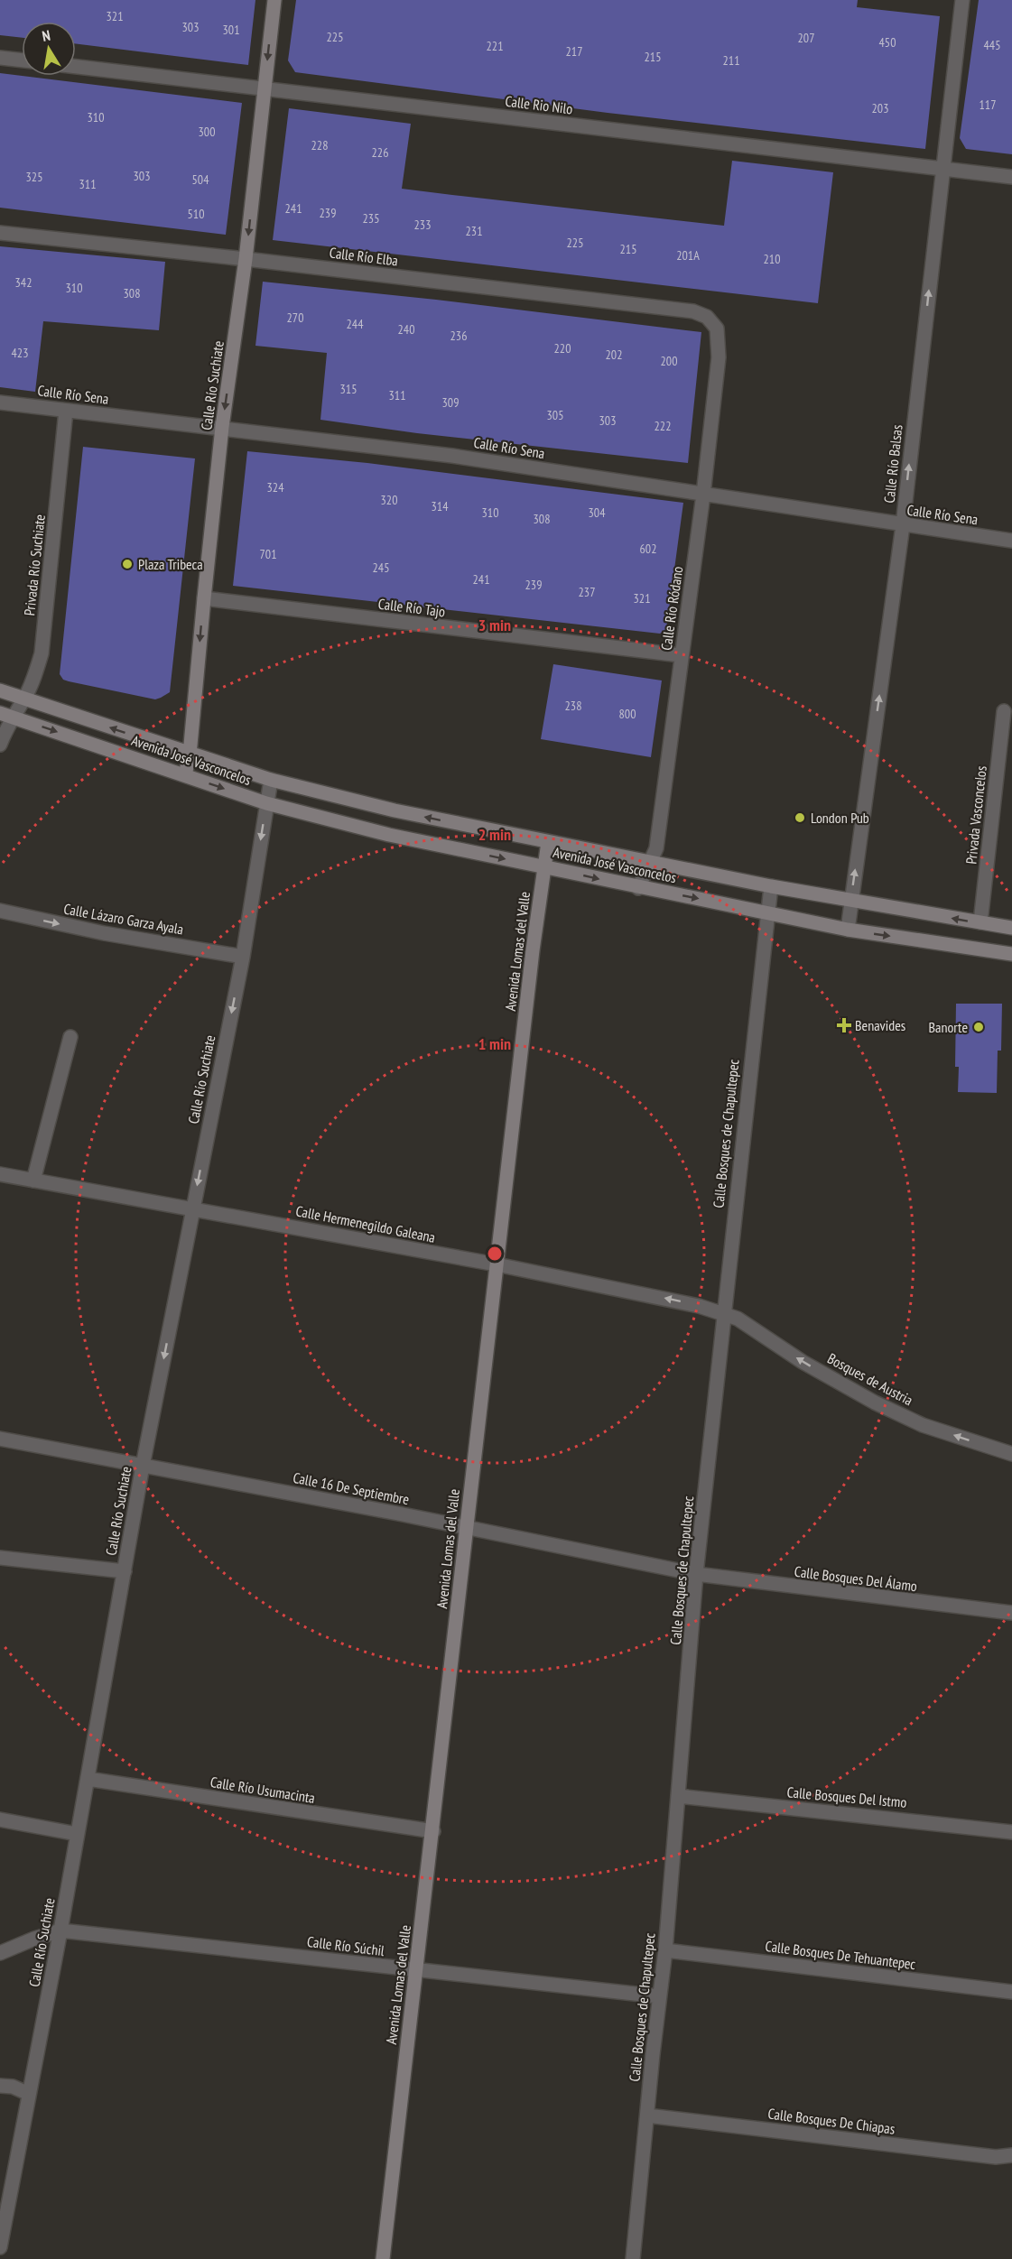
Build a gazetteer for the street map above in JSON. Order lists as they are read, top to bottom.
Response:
{
  "streets": {
    "street": [
      "Calle Rio Nilo",
      "Calle Río Elba",
      "Calle Río Suchiate",
      "Calle Río Sena",
      "Calle Río Balsas",
      "Privada Río Suchiate",
      "Calle Río Tajo",
      "Calle Río Ródano",
      "Avenida José Vasconcelos",
      "Privada Vasconcelos",
      "Calle Lázaro Garza Ayala",
      "Avenida Lomas del Valle",
      "Calle Bosques de Chapultepec",
      "Calle Hermenegildo Galeana",
      "Bosques de Austria",
      "Calle 16 De Septiembre",
      "Calle Bosques Del Álamo",
      "Calle Río Usumacinta",
      "Calle Bosques Del Istmo",
      "Calle Río Súchil",
      "Calle Bosques De Tehuantepec",
      "Calle Bosques De Chiapas"
    ]
  },
  "crossings": [
    ["Calle Rio Nilo", "Calle Río Suchiate"],
    ["Calle Rio Nilo", "Calle Río Balsas"],
    ["Calle Río Elba", "Calle Río Suchiate"],
    ["Calle Río Elba", "Calle Río Ródano"],
    ["Calle Río Suchiate", "Calle Río Sena"],
    ["Calle Río Suchiate", "Calle Río Tajo"],
    ["Calle Río Suchiate", "Avenida José Vasconcelos"],
    ["Calle Río Suchiate", "Calle Lázaro Garza Ayala"],
    ["Calle Río Suchiate", "Calle Hermenegildo Galeana"],
    ["Calle Río Suchiate", "Calle 16 De Septiembre"],
    ["Calle Río Suchiate", "Calle Río Usumacinta"],
    ["Calle Río Suchiate", "Calle Río Súchil"],
    ["Calle Río Sena", "Calle Río Balsas"],
    ["Calle Río Sena", "Privada Río Suchiate"],
    ["Calle Río Sena", "Calle Río Ródano"],
    ["Calle Río Balsas", "Avenida José Vasconcelos"],
    ["Privada Río Suchiate", "Avenida José Vasconcelos"],
    ["Calle Río Tajo", "Calle Río Ródano"],
    ["Calle Río Ródano", "Avenida José Vasconcelos"],
    ["Avenida José Vasconcelos", "Privada Vasconcelos"],
    ["Avenida José Vasconcelos", "Avenida Lomas del Valle"],
    ["Avenida José Vasconcelos", "Calle Bosques de Chapultepec"],
    ["Avenida Lomas del Valle", "Calle Hermenegildo Galeana"],
    ["Avenida Lomas del Valle", "Calle 16 De Septiembre"],
    ["Avenida Lomas del Valle", "Calle Río Usumacinta"],
    ["Avenida Lomas del Valle", "Calle Río Súchil"],
    ["Calle Bosques de Chapultepec", "Calle Hermenegildo Galeana"],
    ["Calle Bosques de Chapultepec", "Bosques de Austria"],
    ["Calle Bosques de Chapultepec", "Calle 16 De Septiembre"],
    ["Calle Bosques de Chapultepec", "Calle Bosques Del Álamo"],
    ["Calle Bosques de Chapultepec", "Calle Bosques Del Istmo"],
    ["Calle Bosques de Chapultepec", "Calle Río Súchil"],
    ["Calle Bosques de Chapultepec", "Calle Bosques De Tehuantepec"],
    ["Calle Bosques de Chapultepec", "Calle Bosques De Chiapas"],
    ["Calle Hermenegildo Galeana", "Bosques de Austria"],
    ["Calle 16 De Septiembre", "Calle Bosques Del Álamo"]
  ],
  "one_way": [
    "Calle Río Suchiate",
    "Calle Río Balsas",
    "Calle Lázaro Garza Ayala",
    "Bosques de Austria"
  ],
  "places": {
    "other": ["Plaza Tribeca", "London Pub", "Banorte"],
    "health": ["Benavides"]
  },
  "house_numbers": [
    "321",
    "303",
    "301",
    "225",
    "207",
    "450",
    "445",
    "221",
    "217",
    "215",
    "211",
    "117",
    "203",
    "310",
    "300",
    "228",
    "226",
    "303",
    "325",
    "504",
    "311",
    "241",
    "239",
    "510",
    "235",
    "233",
    "231",
    "225",
    "215",
    "201A",
    "210",
    "342",
    "310",
    "308",
    "270",
    "244",
    "240",
    "236",
    "220",
    "423",
    "202",
    "200",
    "315",
    "311",
    "309",
    "305",
    "303",
    "222",
    "324",
    "320",
    "314",
    "310",
    "304",
    "308",
    "602",
    "701",
    "245",
    "241",
    "239",
    "237",
    "321",
    "238",
    "800"
  ],
  "north": "top",
  "rings": ["3 min", "2 min", "1 min"]
}
